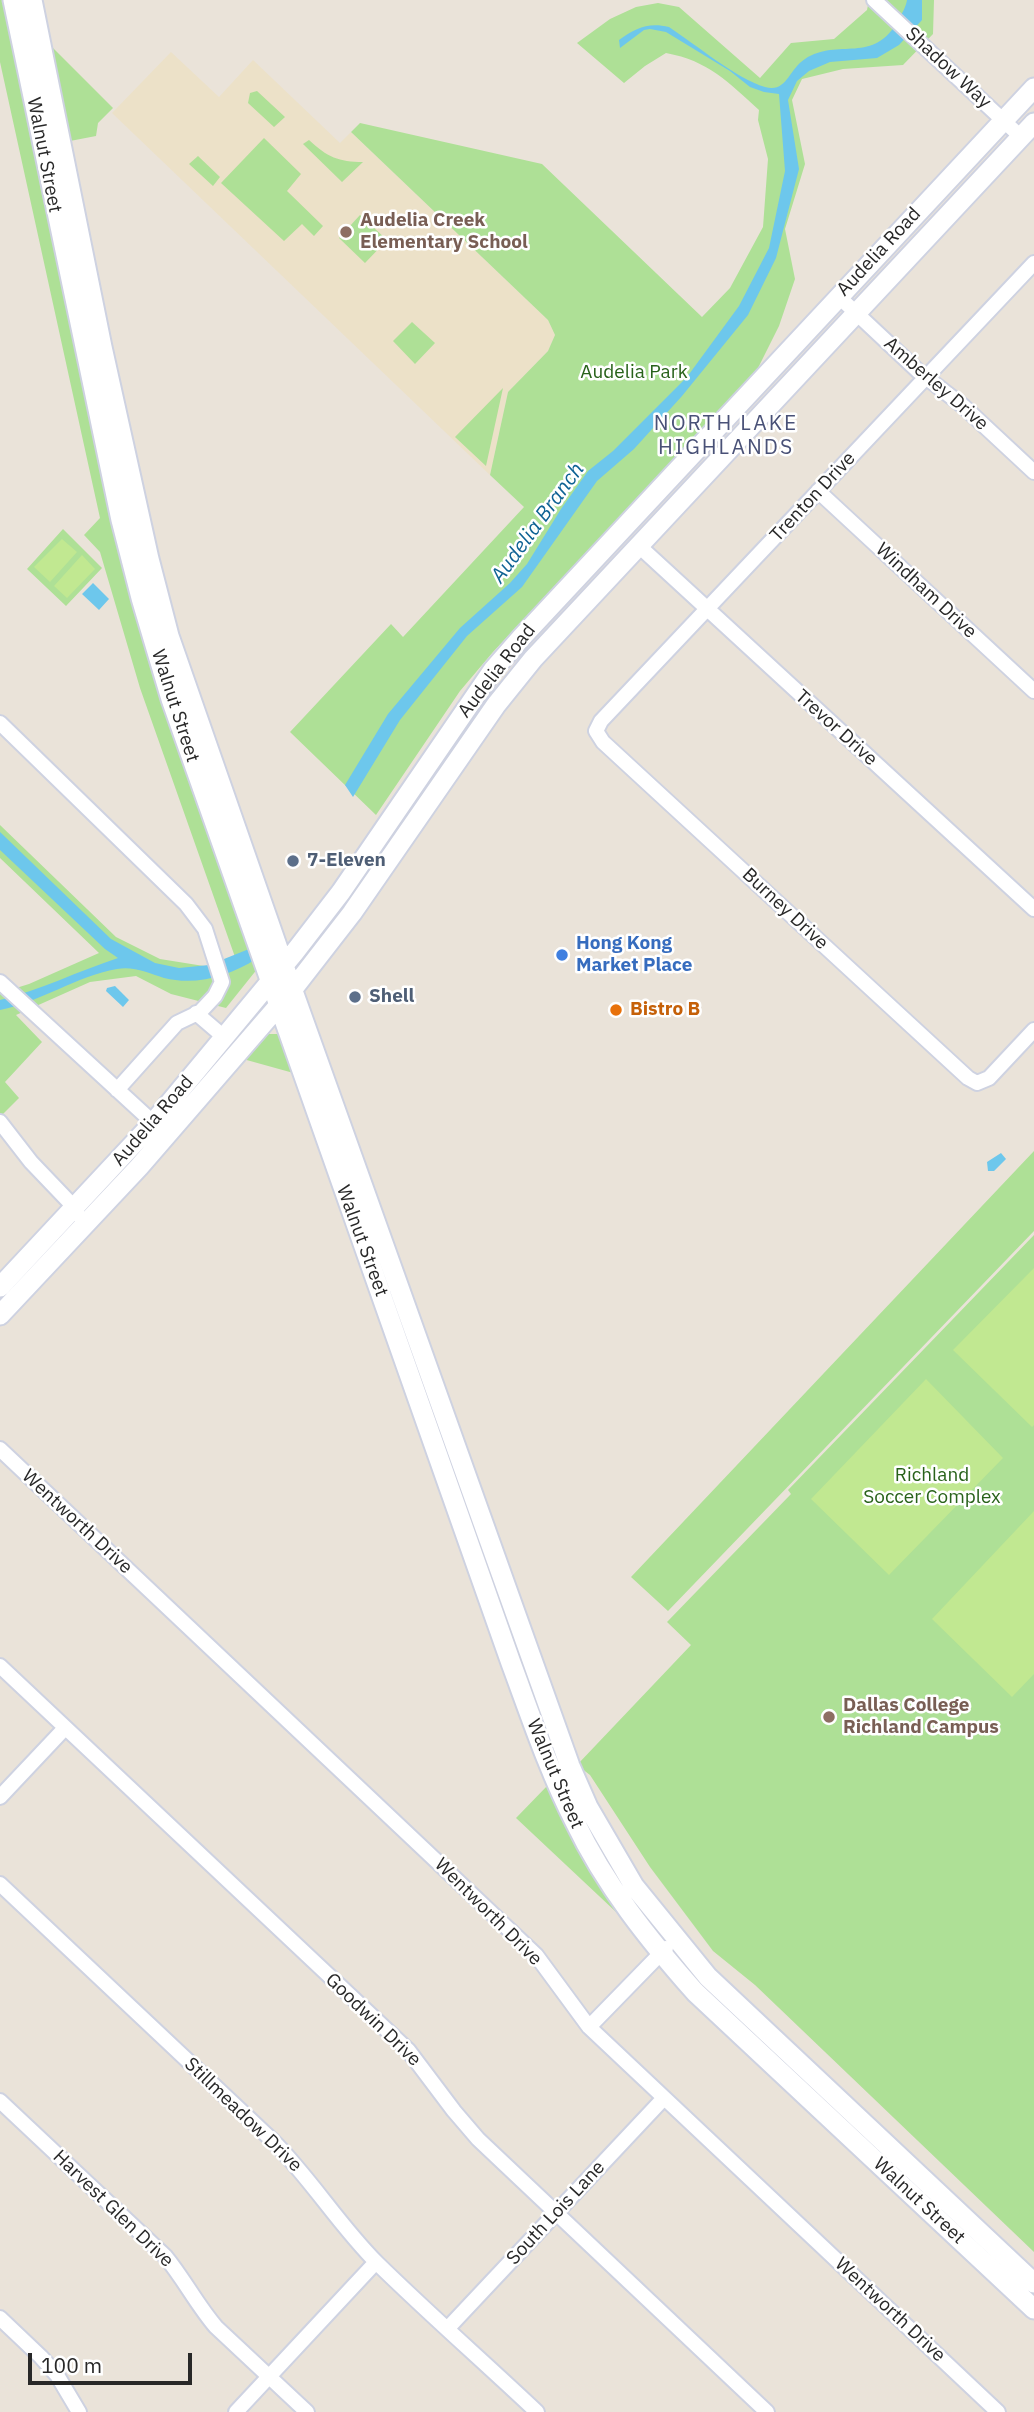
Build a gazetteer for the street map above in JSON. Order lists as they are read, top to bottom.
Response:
{
  "streets": {
    "main road": ["Walnut Street", "Audelia Road"],
    "street": [
      "Shadow Way",
      "Amberley Drive",
      "Trenton Drive",
      "Windham Drive",
      "Trevor Drive",
      "Burney Drive",
      "Wentworth Drive",
      "Goodwin Drive",
      "Stillmeadow Drive",
      "Harvest Glen Drive",
      "South Lois Lane"
    ]
  },
  "crossings": [
    ["Shadow Way", "Audelia Road"],
    ["Walnut Street", "Audelia Road"],
    ["Audelia Road", "Amberley Drive"],
    ["Audelia Road", "Trevor Drive"],
    ["Amberley Drive", "Trenton Drive"],
    ["Trenton Drive", "Windham Drive"],
    ["Trenton Drive", "Trevor Drive"],
    ["Trenton Drive", "Burney Drive"],
    ["Wentworth Drive", "South Lois Lane"],
    ["Goodwin Drive", "South Lois Lane"],
    ["Stillmeadow Drive", "South Lois Lane"]
  ],
  "districts": ["NORTH LAKE HIGHLANDS"],
  "water": ["Audelia Branch"],
  "parks": ["Audelia Park", "Richland Soccer Complex"],
  "places": [
    "Audelia Creek Elementary School",
    "7-Eleven",
    "Hong Kong Market Place",
    "Shell",
    "Bistro B",
    "Dallas College Richland Campus"
  ],
  "scale_bar": "100 m"
}
